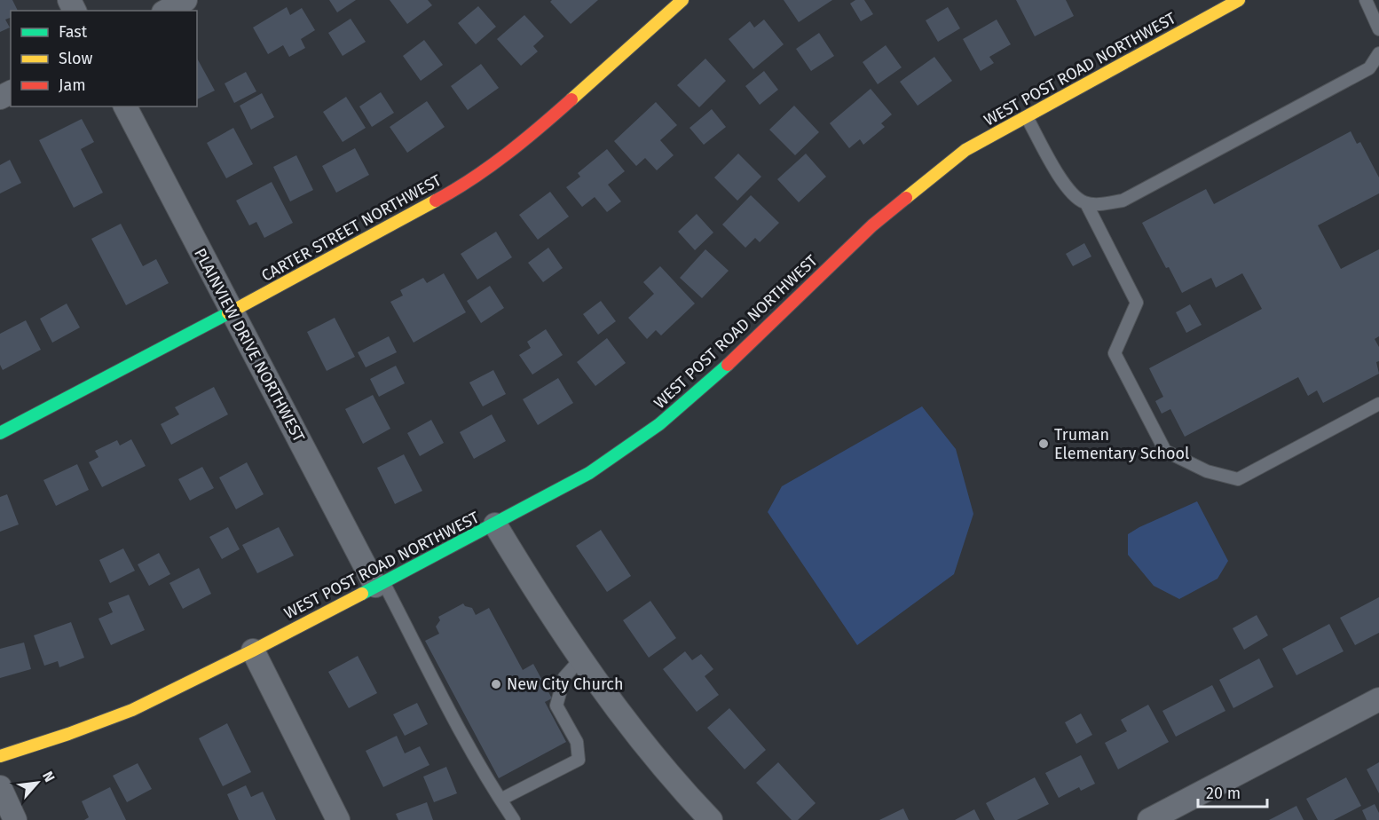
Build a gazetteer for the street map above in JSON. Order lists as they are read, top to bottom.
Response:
{
  "streets": {
    "street": ["WEST POST ROAD NORTHWEST", "CARTER STREET NORTHWEST", "PLAINVIEW DRIVE NORTHWEST"]
  },
  "crossings": [
    ["WEST POST ROAD NORTHWEST", "PLAINVIEW DRIVE NORTHWEST"],
    ["CARTER STREET NORTHWEST", "PLAINVIEW DRIVE NORTHWEST"]
  ],
  "places": ["Truman Elementary School", "New City Church"],
  "legend": ["Fast", "Slow", "Jam"],
  "scale_bar": "20 m",
  "north": "top right"
}
